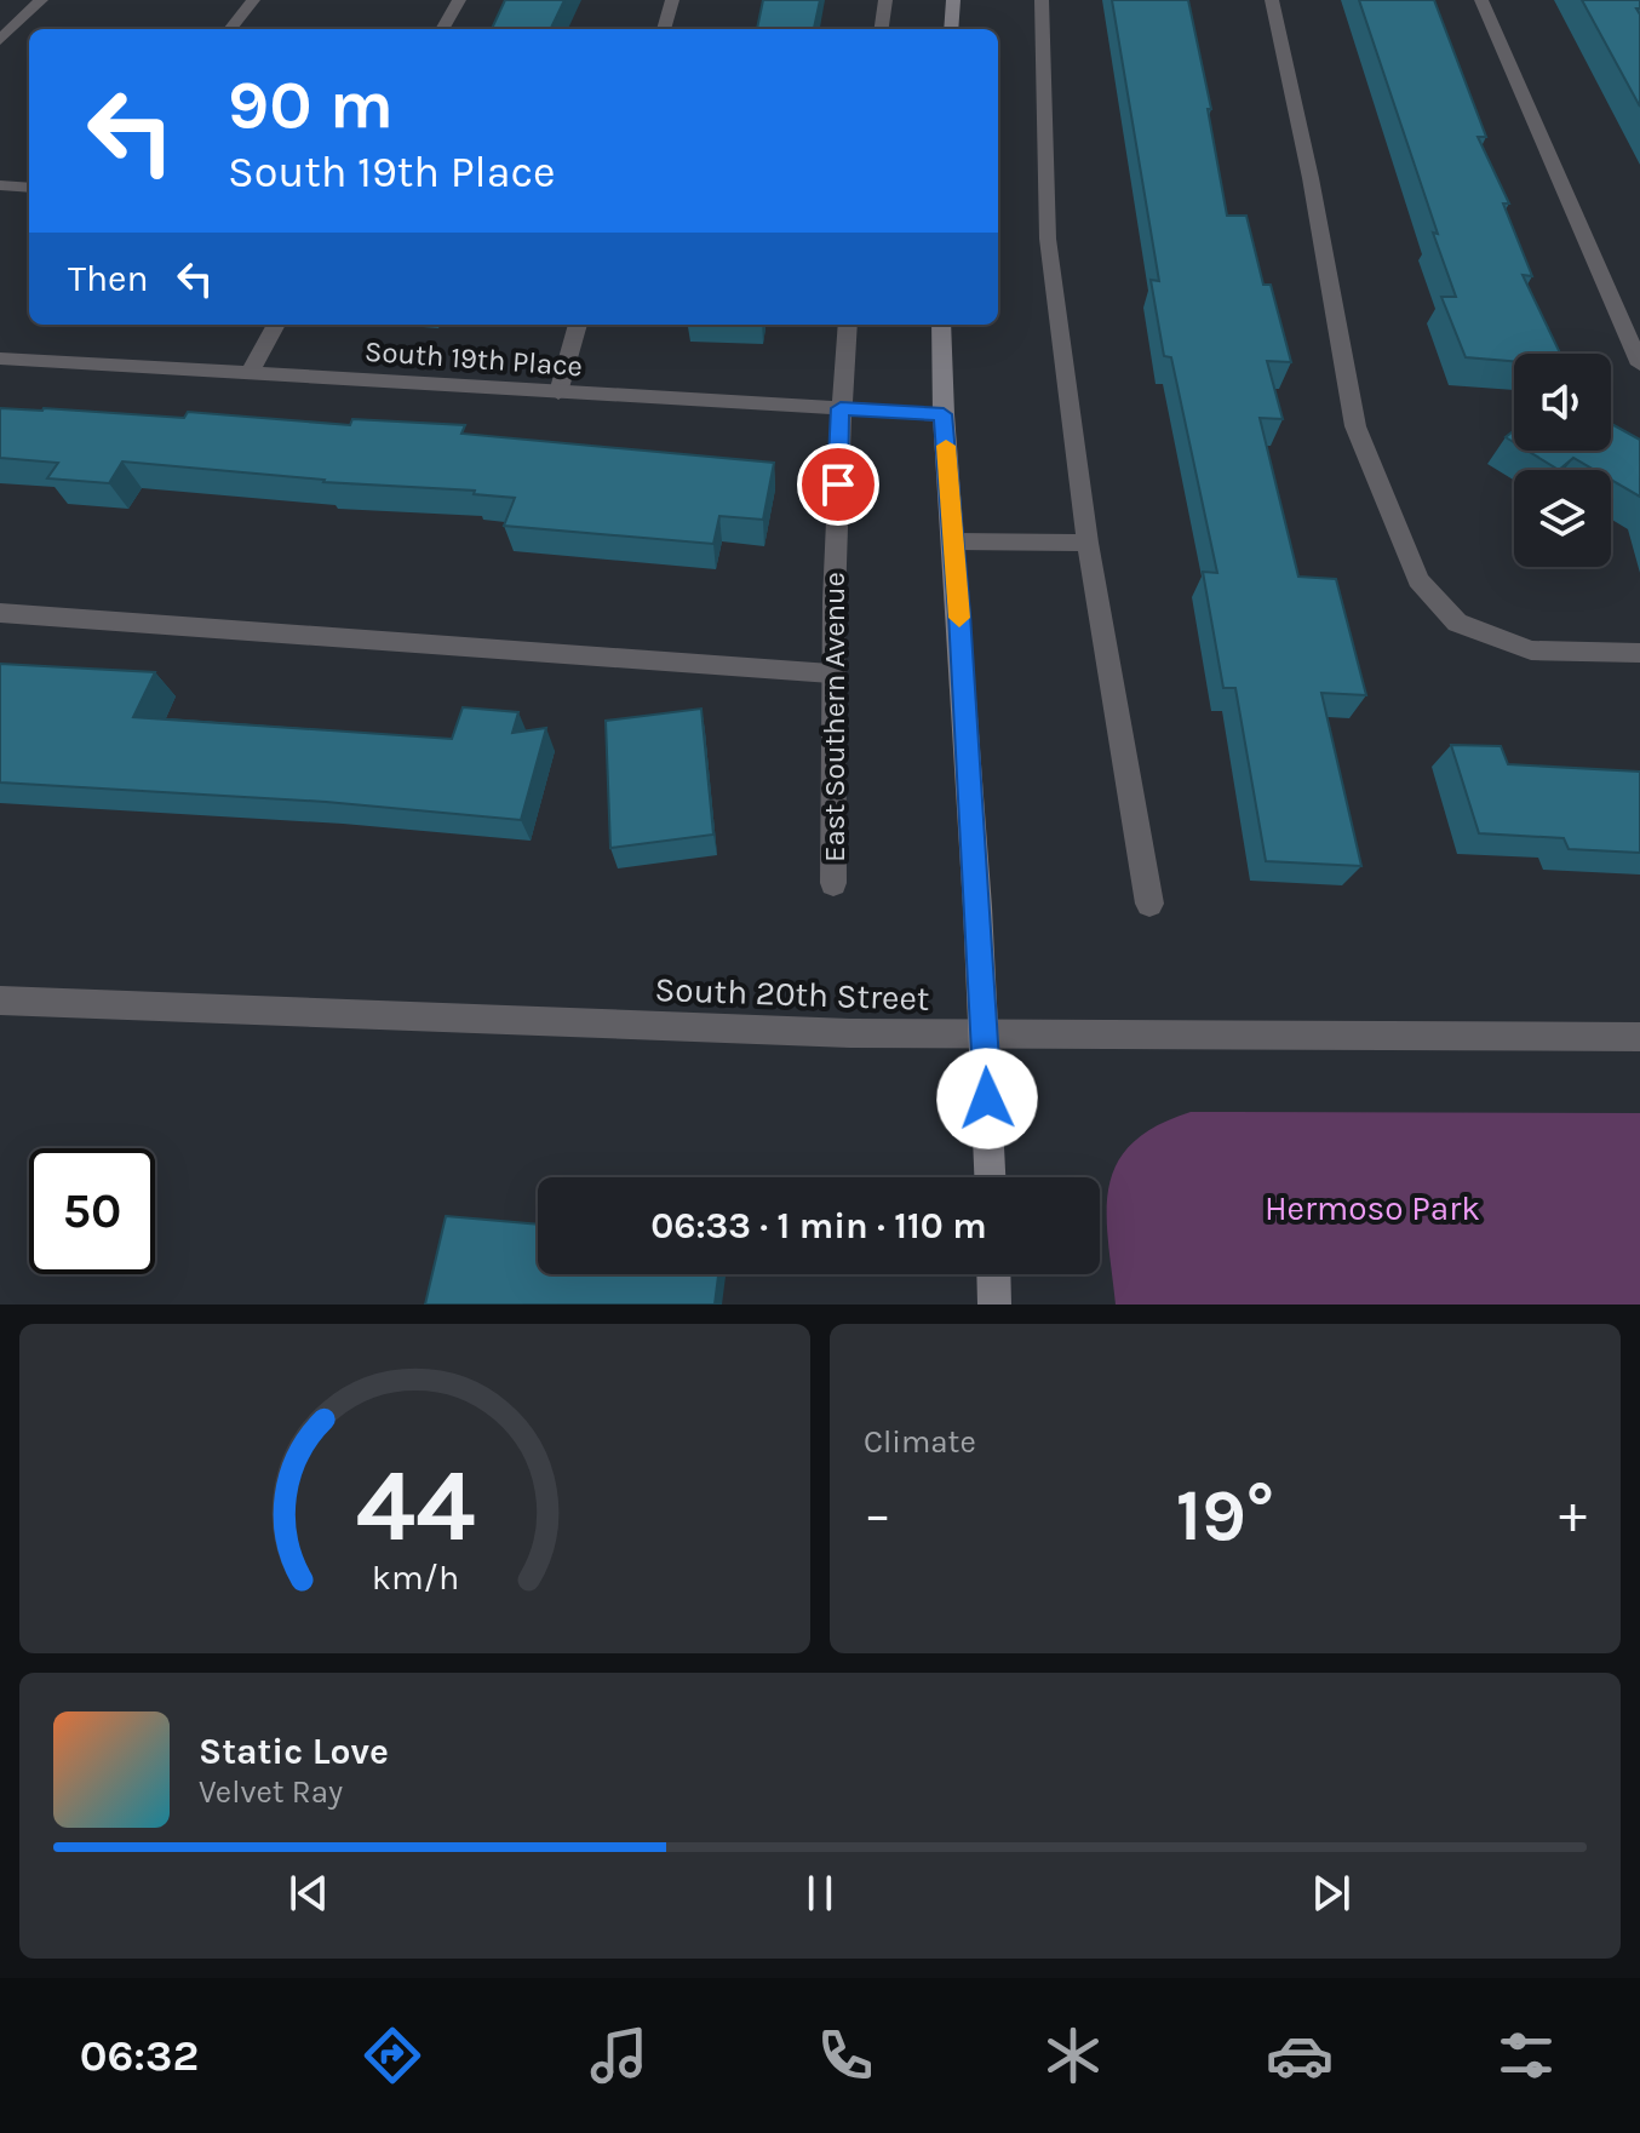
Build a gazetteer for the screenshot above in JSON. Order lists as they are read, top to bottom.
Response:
{
  "streets": {
    "street": ["South 19th Place", "East Southern Avenue", "South 20th Street"]
  },
  "crossings": [
    ["South 19th Place", "East Southern Avenue"]
  ],
  "parks": ["Hermoso Park"],
  "page": {
    "turn": ["90 m", "South 19th Place"],
    "then": "Then",
    "limit": "50",
    "trip": "06:33 · 1 min · 110 m",
    "tile": "Climate",
    "heat": ["−", "19°", "+"],
    "song": ["Static Love", "Velvet Ray"],
    "tabs": "06:32",
    "gauge": ["44", "km/h"]
  }
}
